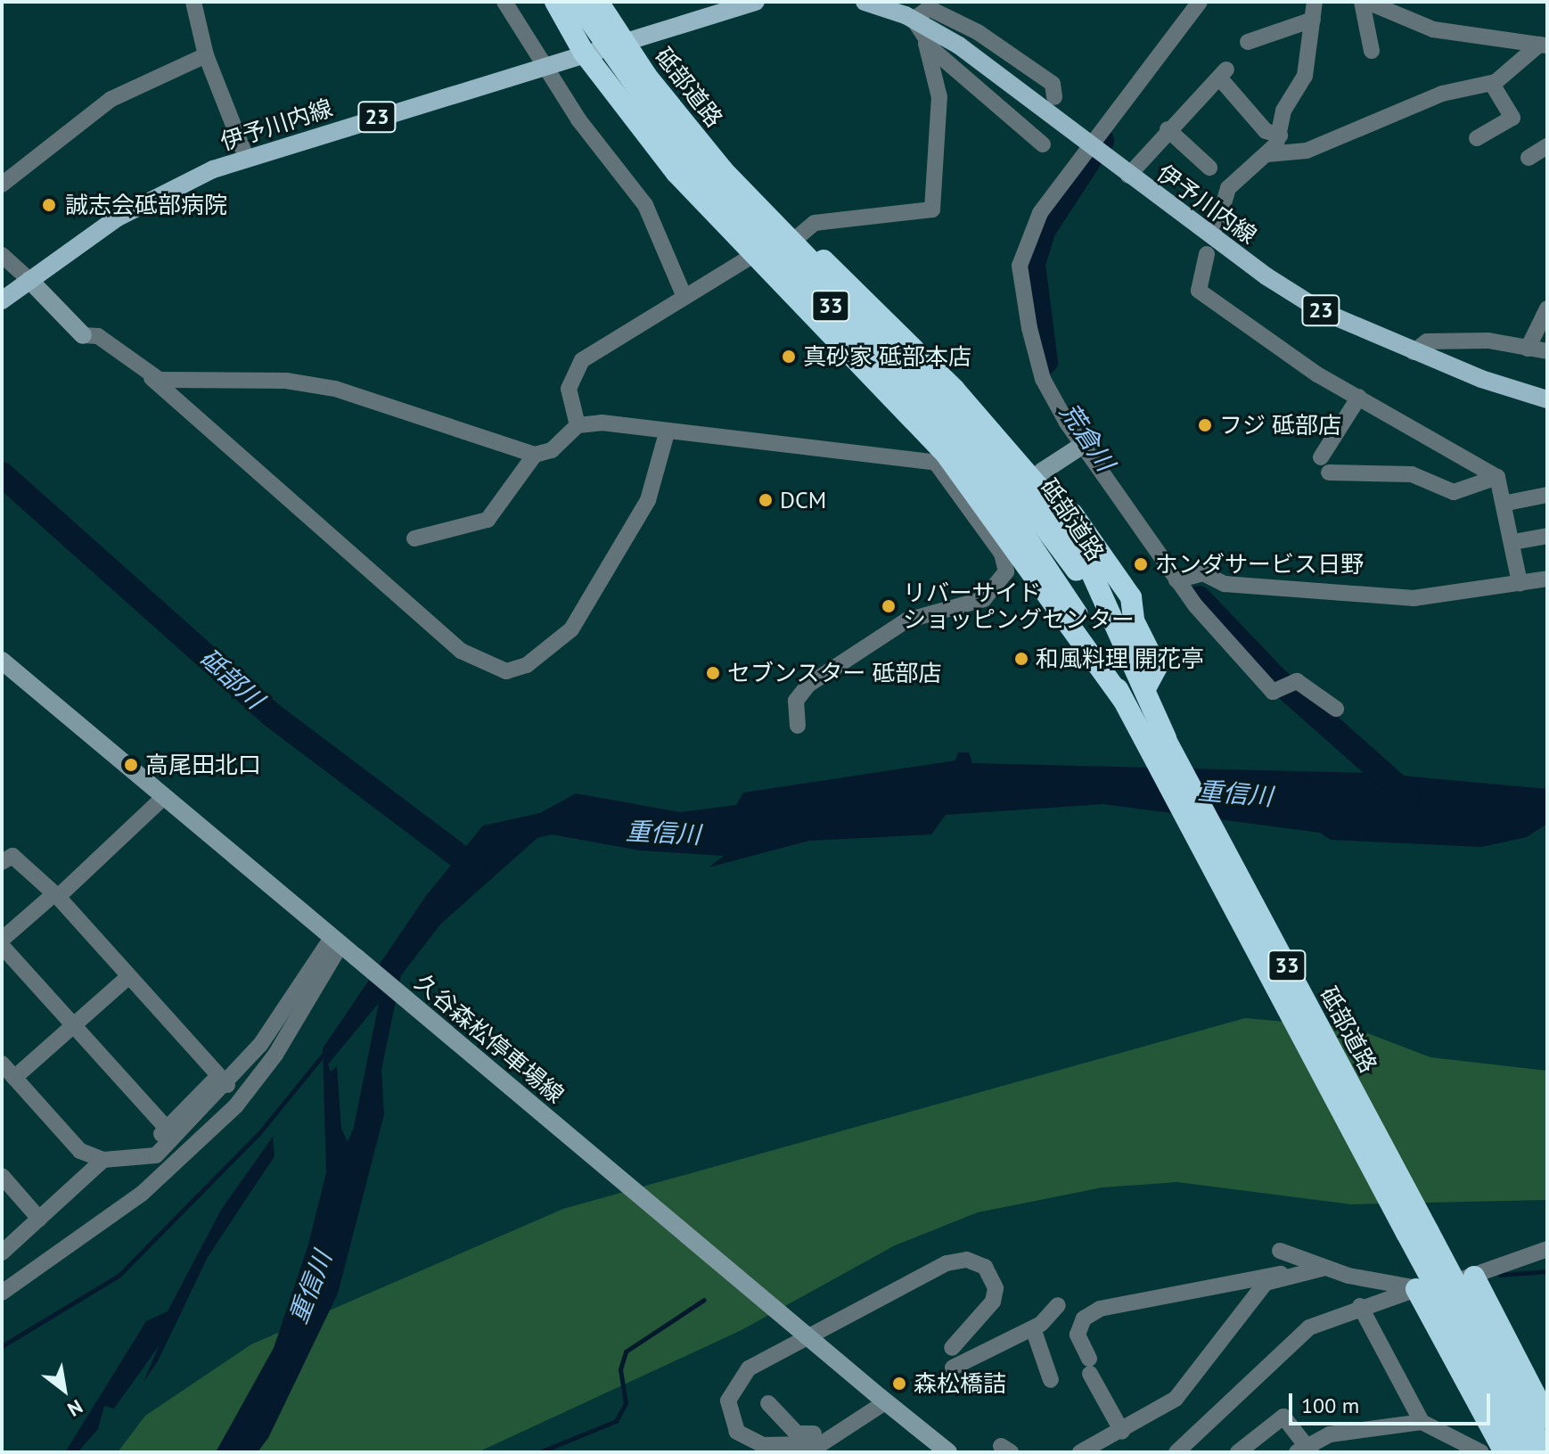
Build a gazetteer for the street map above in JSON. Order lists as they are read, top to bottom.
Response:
{
  "streets": {
    "highway": ["砥部道路", "33"],
    "main road": ["23", "伊予川内線", "久谷森松停車場線"]
  },
  "crossings": [
    ["砥部道路", "33"],
    ["伊予川内線", "33"]
  ],
  "water": ["荒倉川", "砥部川", "重信川"],
  "places": [
    "誠志会砥部病院",
    "真砂家 砥部本店",
    "フジ 砥部店",
    "DCM",
    "ホンダサービス日野",
    "リバーサイド ショッピングセンター",
    "和風料理 開花亭",
    "セブンスター 砥部店",
    "高尾田北口",
    "森松橋詰"
  ],
  "scale_bar": "100 m",
  "north": "bottom right"
}
